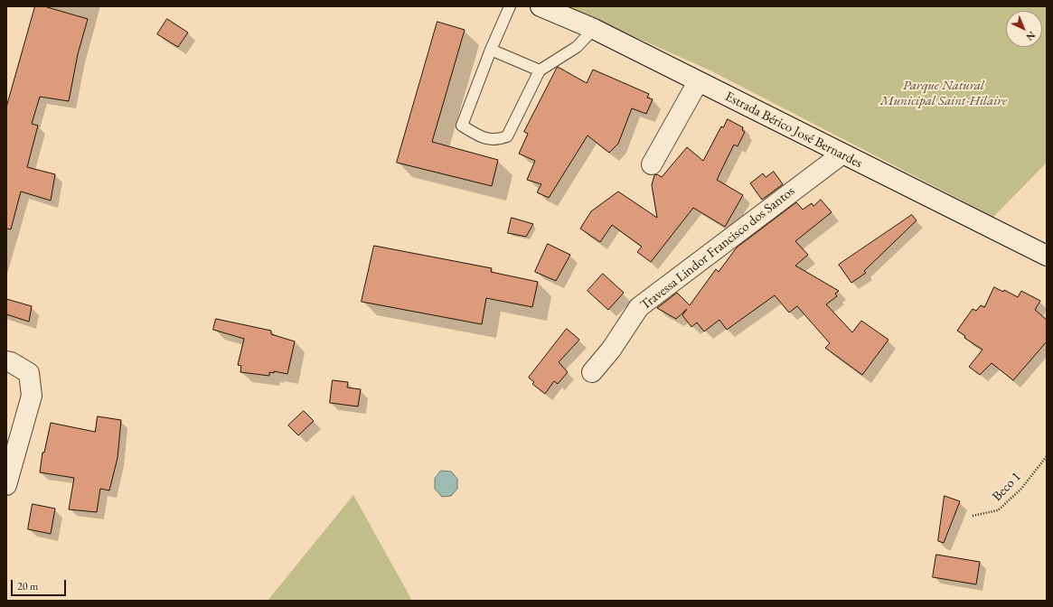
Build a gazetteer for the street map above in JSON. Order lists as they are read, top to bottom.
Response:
{
  "streets": {
    "street": ["Estrada Bérico José Bernardes", "Travessa Lindor Francisco dos Santos"],
    "path": ["Beco 1"]
  },
  "crossings": [
    ["Estrada Bérico José Bernardes", "Travessa Lindor Francisco dos Santos"]
  ],
  "parks": ["Parque Natural Municipal Saint-Hilaire"],
  "scale_bar": "20 m",
  "north": "bottom right"
}
